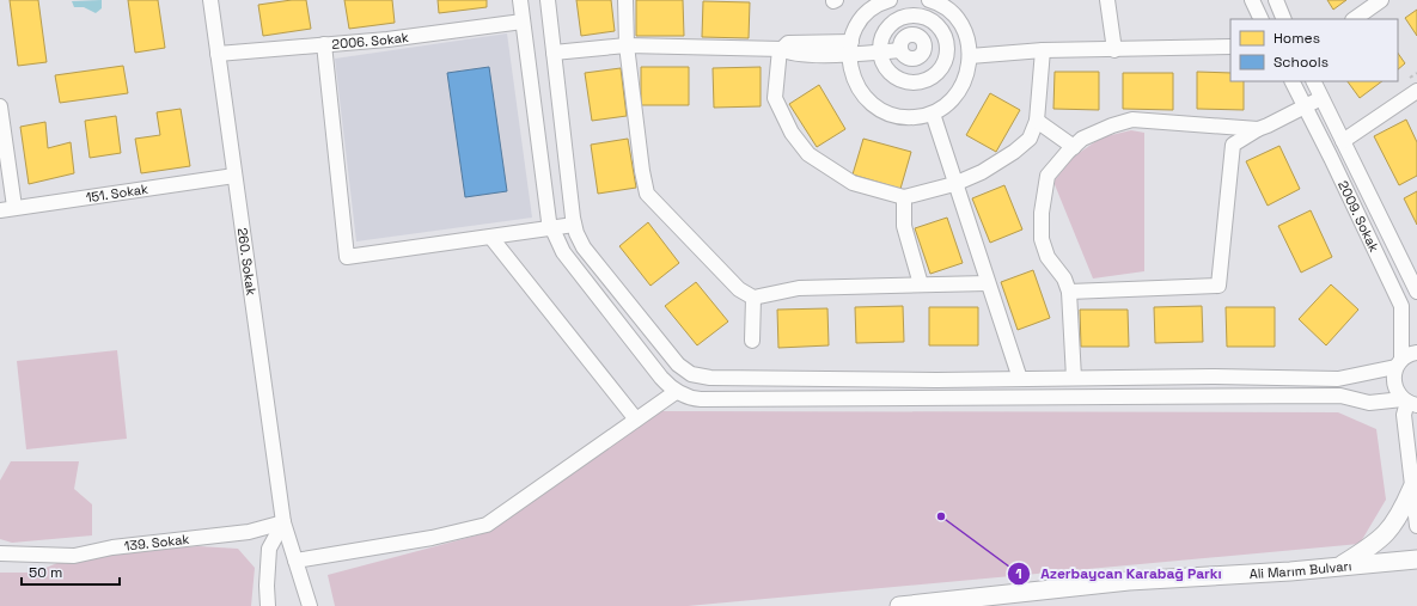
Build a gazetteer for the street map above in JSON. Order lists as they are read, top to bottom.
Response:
{
  "streets": {
    "main road": ["Ali Marım Bulvarı"],
    "street": [
      "2006. Sokak",
      "151. Sokak",
      "2009. Sokak",
      "260. Sokak",
      "139. Sokak"
    ]
  },
  "crossings": [
    ["2006. Sokak", "260. Sokak"],
    ["151. Sokak", "260. Sokak"],
    ["260. Sokak", "139. Sokak"]
  ],
  "places": ["Azerbaycan Karabağ Parkı"],
  "legend": ["Homes", "Schools"],
  "scale_bar": "50 m"
}
